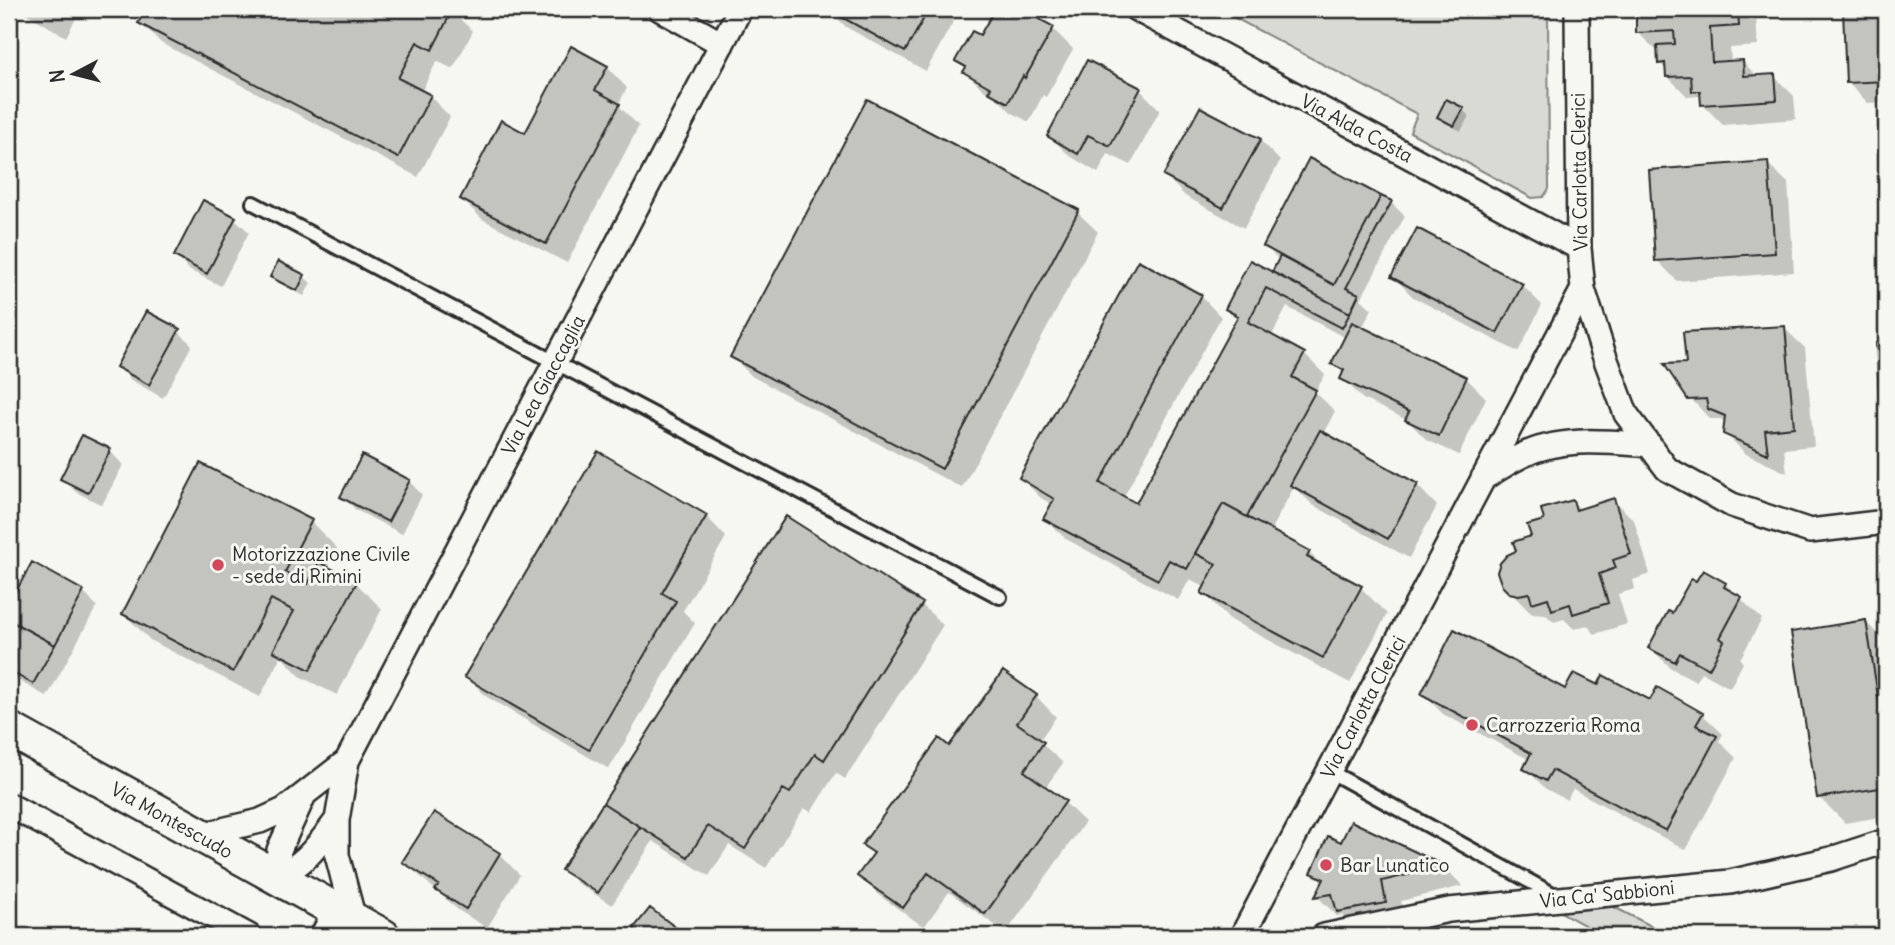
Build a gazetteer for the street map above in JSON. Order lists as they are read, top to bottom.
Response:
{
  "streets": {
    "street": [
      "Via Alda Costa",
      "Via Carlotta Clerici",
      "Via Lea Giaccaglia",
      "Via Montescudo",
      "Via Ca' Sabbioni"
    ]
  },
  "crossings": [
    ["Via Alda Costa", "Via Carlotta Clerici"],
    ["Via Lea Giaccaglia", "Via Montescudo"]
  ],
  "places": ["Motorizzazione Civile - sede di Rimini", "Carrozzeria Roma", "Bar Lunatico"],
  "north": "left"
}
